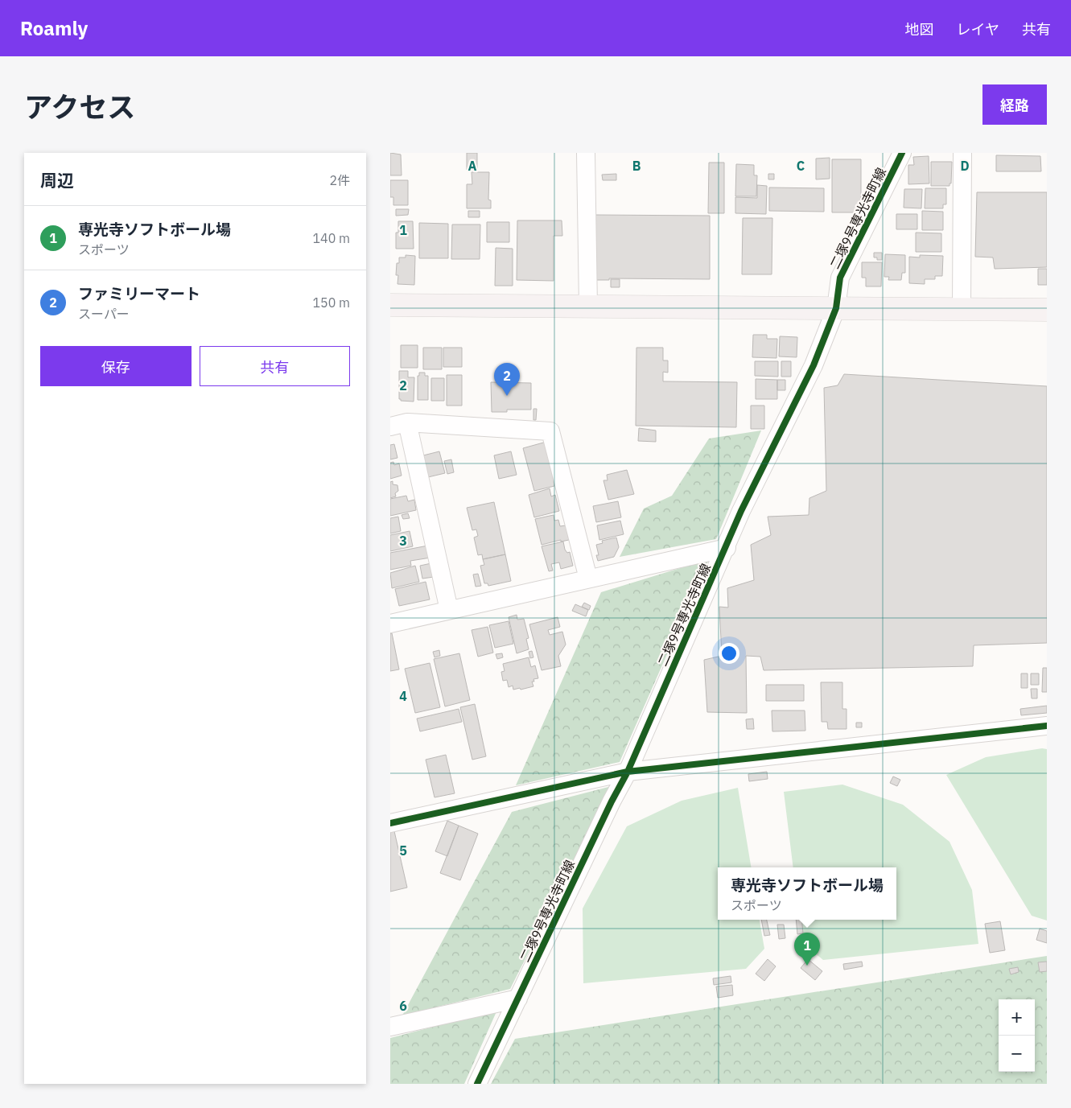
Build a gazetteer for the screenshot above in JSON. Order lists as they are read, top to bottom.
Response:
{
  "streets": {
    "street": ["二塚9号専光寺町線"]
  },
  "page": {
    "header": "Roamly",
    "nav": ["地図", "レイヤ", "共有"],
    "title": "アクセス",
    "buttons": [
      "経路",
      ["保存", "共有"]
    ],
    "heading": ["周辺", "2件"],
    "list": [
      {
        "mark": "1",
        "name": "専光寺ソフトボール場",
        "note": "スポーツ",
        "value": "140 m"
      },
      {
        "mark": "2",
        "name": "ファミリーマート",
        "note": "スーパー",
        "value": "150 m"
      }
    ],
    "pins": ["2", "1"],
    "popup": ["専光寺ソフトボール場", "スポーツ"],
    "map_buttons": ["+", "−"]
  },
  "grid": {
    "columns": [
      "A",
      "B",
      "C",
      "D"
    ],
    "rows": [
      "1",
      "2",
      "3",
      "4",
      "5",
      "6"
    ]
  }
}
